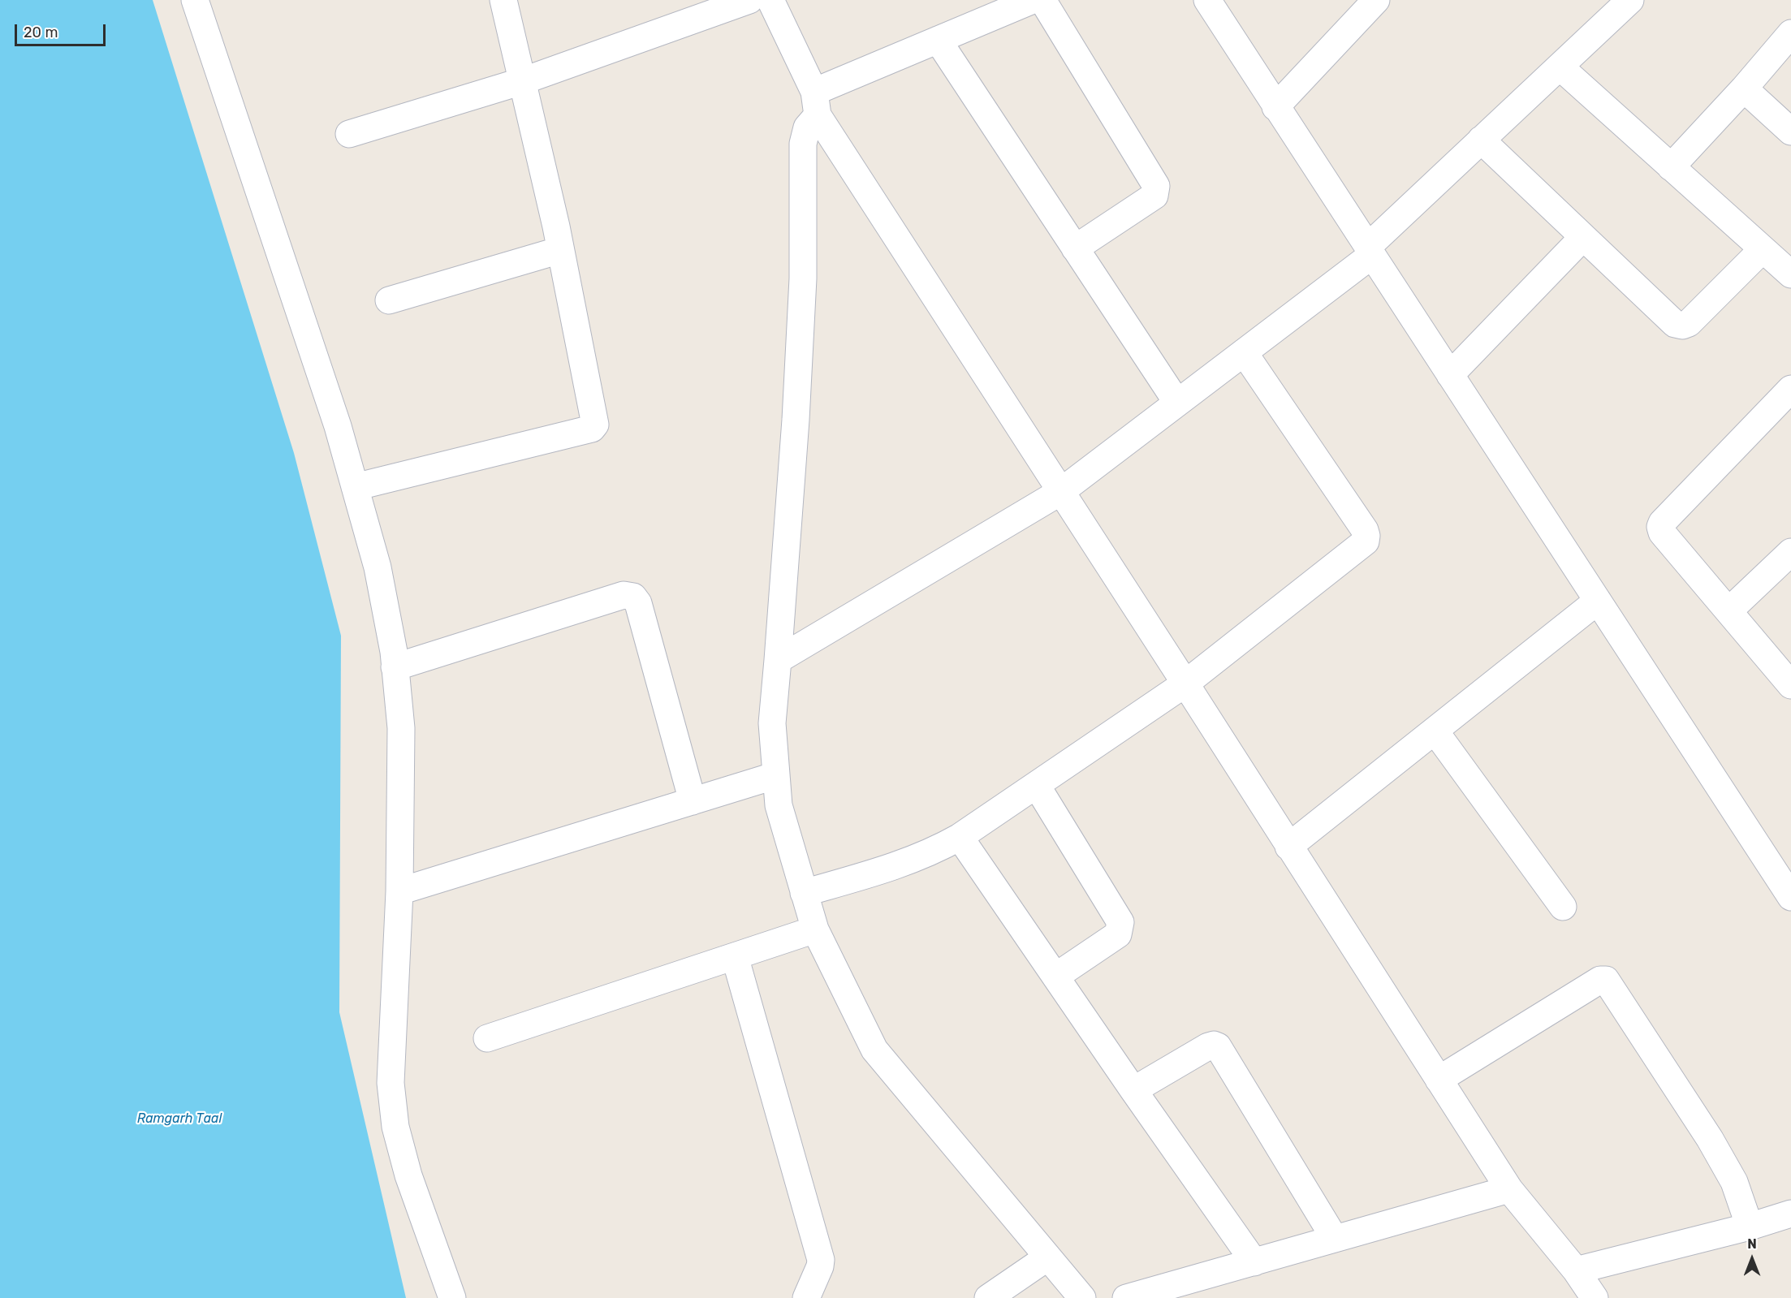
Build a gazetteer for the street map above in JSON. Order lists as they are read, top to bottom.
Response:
{
  "water": ["Ramgarh Taal"],
  "scale_bar": "20 m",
  "north": "top"
}
